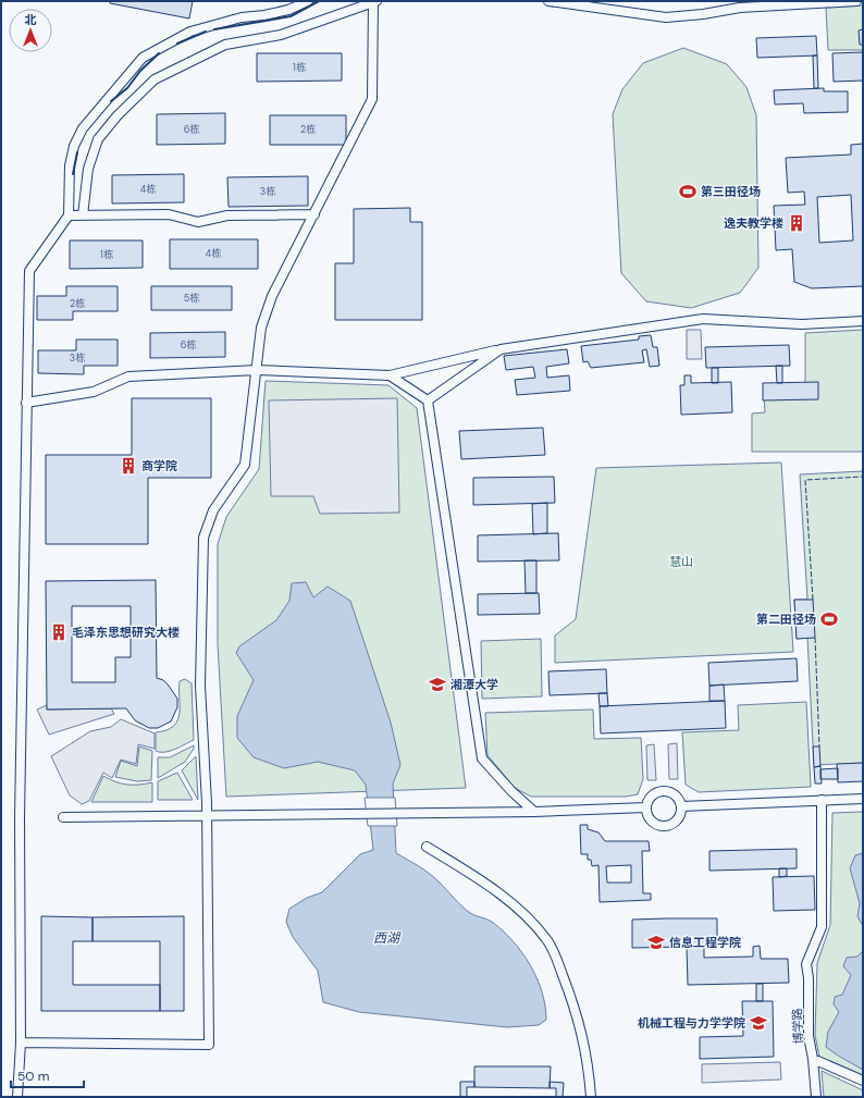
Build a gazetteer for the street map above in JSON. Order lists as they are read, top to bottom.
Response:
{
  "streets": {
    "street": ["博学路"]
  },
  "water": ["西湖"],
  "parks": ["慧山"],
  "places": {
    "sports": ["第三田径场", "第二田径场"],
    "building": ["逸夫教学楼", "商学院", "毛泽东思想研究大楼"],
    "school or university": ["湘潭大学", "信息工程学院", "机械工程与力学学院"]
  },
  "house_numbers": [
    "1栋",
    "6栋",
    "2栋",
    "4栋",
    "3栋",
    "4栋",
    "1栋",
    "5栋",
    "2栋",
    "6栋",
    "3栋"
  ],
  "scale_bar": "50 m",
  "north": "top"
}
